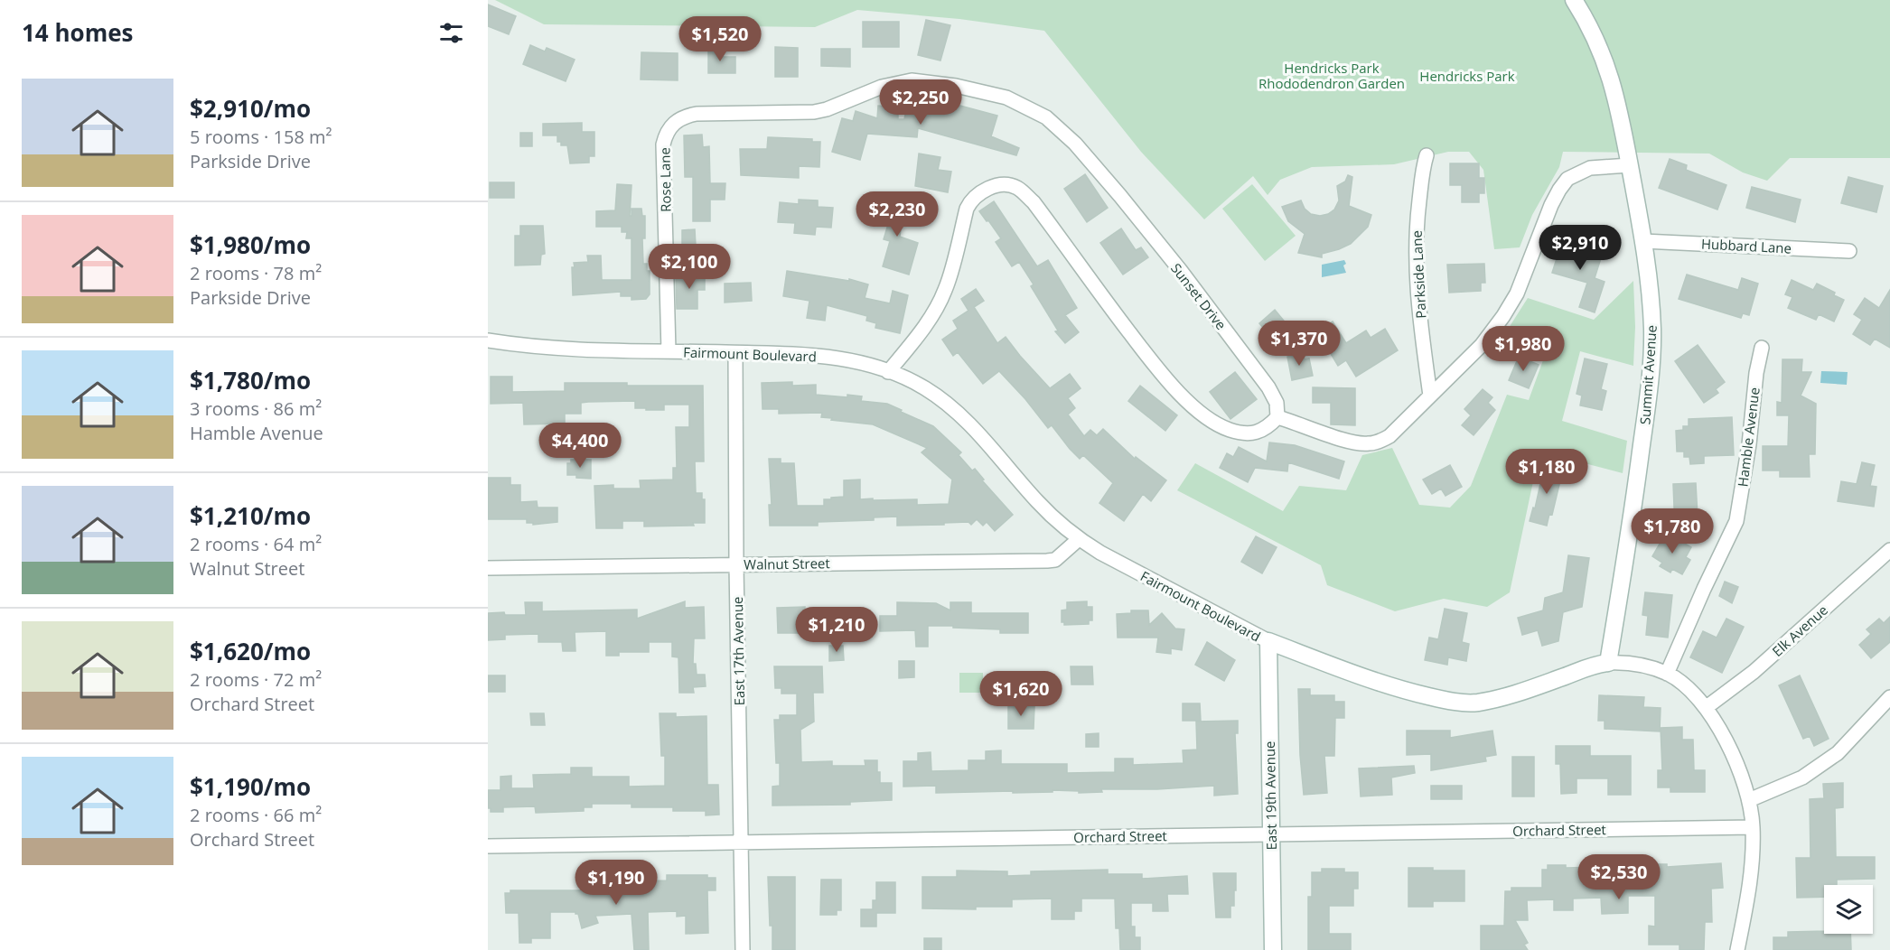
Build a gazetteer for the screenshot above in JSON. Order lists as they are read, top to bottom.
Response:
{
  "streets": {
    "street": [
      "Rose Lane",
      "Hubbard Lane",
      "Parkside Lane",
      "Sunset Drive",
      "Fairmount Boulevard",
      "Summit Avenue",
      "Hamble Avenue",
      "Walnut Street",
      "Elk Avenue",
      "East 17th Avenue",
      "East 19th Avenue",
      "Orchard Street"
    ]
  },
  "crossings": [
    ["Rose Lane", "Sunset Drive"],
    ["Rose Lane", "Fairmount Boulevard"],
    ["Hubbard Lane", "Summit Avenue"],
    ["Fairmount Boulevard", "Summit Avenue"],
    ["Fairmount Boulevard", "Hamble Avenue"],
    ["Fairmount Boulevard", "Walnut Street"],
    ["Fairmount Boulevard", "Elk Avenue"],
    ["Fairmount Boulevard", "East 17th Avenue"],
    ["Fairmount Boulevard", "East 19th Avenue"],
    ["Fairmount Boulevard", "Orchard Street"],
    ["Walnut Street", "East 17th Avenue"],
    ["East 17th Avenue", "Orchard Street"],
    ["East 19th Avenue", "Orchard Street"]
  ],
  "parks": ["Hendricks Park Rhododendron Garden", "Hendricks Park"],
  "page": {
    "heading": "14 homes",
    "price": [
      "$1,520",
      "$2,250",
      "$2,230",
      "$2,910",
      "$2,100",
      "$1,370",
      "$1,980",
      "$4,400",
      "$1,180",
      "$1,780",
      "$1,210",
      "$1,620",
      "$2,530",
      "$1,190"
    ],
    "list": [
      {
        "name": "$2,910/mo",
        "note": "5 rooms · 158 m² · Parkside Drive"
      },
      {
        "name": "$1,980/mo",
        "note": "2 rooms · 78 m² · Parkside Drive"
      },
      {
        "name": "$1,780/mo",
        "note": "3 rooms · 86 m² · Hamble Avenue"
      },
      {
        "name": "$1,210/mo",
        "note": "2 rooms · 64 m² · Walnut Street"
      },
      {
        "name": "$1,620/mo",
        "note": "2 rooms · 72 m² · Orchard Street"
      },
      {
        "name": "$1,190/mo",
        "note": "2 rooms · 66 m² · Orchard Street"
      }
    ]
  }
}
